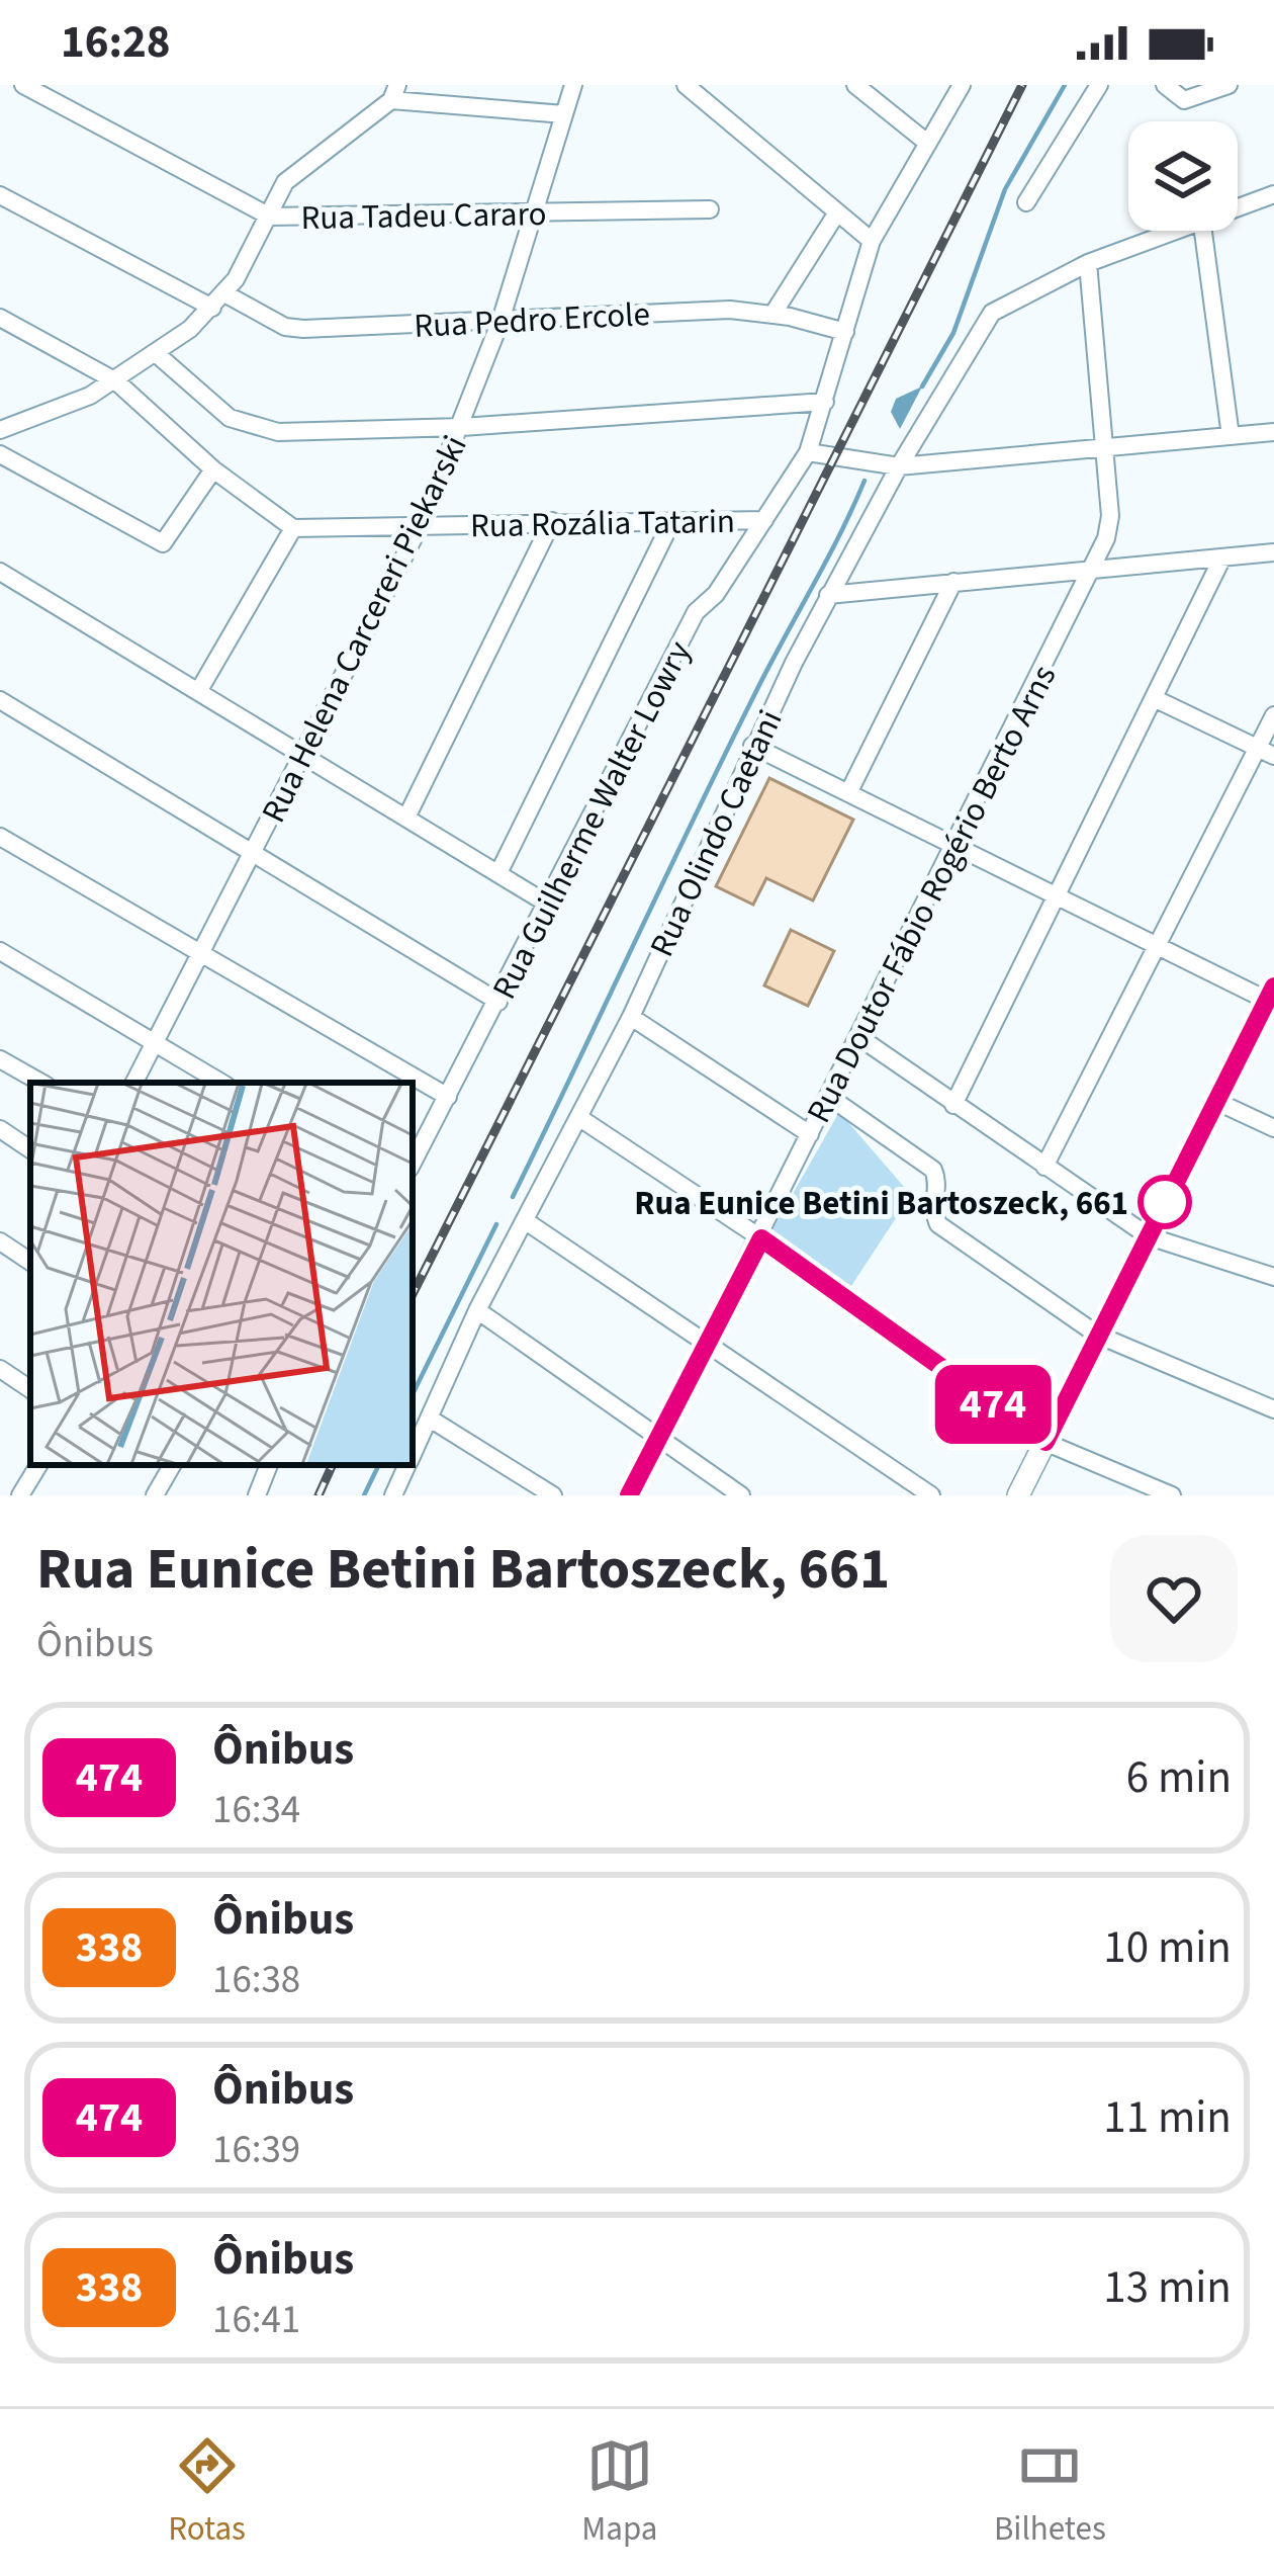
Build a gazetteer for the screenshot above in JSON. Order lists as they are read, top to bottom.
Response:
{
  "streets": {
    "street": [
      "Rua Tadeu Cararo",
      "Rua Pedro Ercole",
      "Rua Rozália Tatarin",
      "Rua Helena Carcereri Piekarski",
      "Rua Guilherme Walter Lowry",
      "Rua Olindo Caetani",
      "Rua Doutor Fábio Rogério Berto Arns"
    ]
  },
  "crossings": [
    ["Rua Tadeu Cararo", "Rua Helena Carcereri Piekarski"],
    ["Rua Pedro Ercole", "Rua Helena Carcereri Piekarski"],
    ["Rua Pedro Ercole", "Rua Guilherme Walter Lowry"],
    ["Rua Rozália Tatarin", "Rua Helena Carcereri Piekarski"],
    ["Rua Rozália Tatarin", "Rua Guilherme Walter Lowry"],
    ["Rua Olindo Caetani", "Rua Doutor Fábio Rogério Berto Arns"]
  ],
  "places": ["Rua Eunice Betini Bartoszeck, 661"],
  "lines": ["bus line 474"],
  "page": {
    "status": "16:28",
    "on_map": "474",
    "heading": ["Rua Eunice Betini Bartoszeck, 661", "Ônibus"],
    "list": [
      {
        "mark": "474",
        "name": "Ônibus",
        "note": "16:34",
        "value": "6 min"
      },
      {
        "mark": "338",
        "name": "Ônibus",
        "note": "16:38",
        "value": "10 min"
      },
      {
        "mark": "474",
        "name": "Ônibus",
        "note": "16:39",
        "value": "11 min"
      },
      {
        "mark": "338",
        "name": "Ônibus",
        "note": "16:41",
        "value": "13 min"
      }
    ],
    "tabs": ["Rotas", "Mapa", "Bilhetes"]
  }
}
